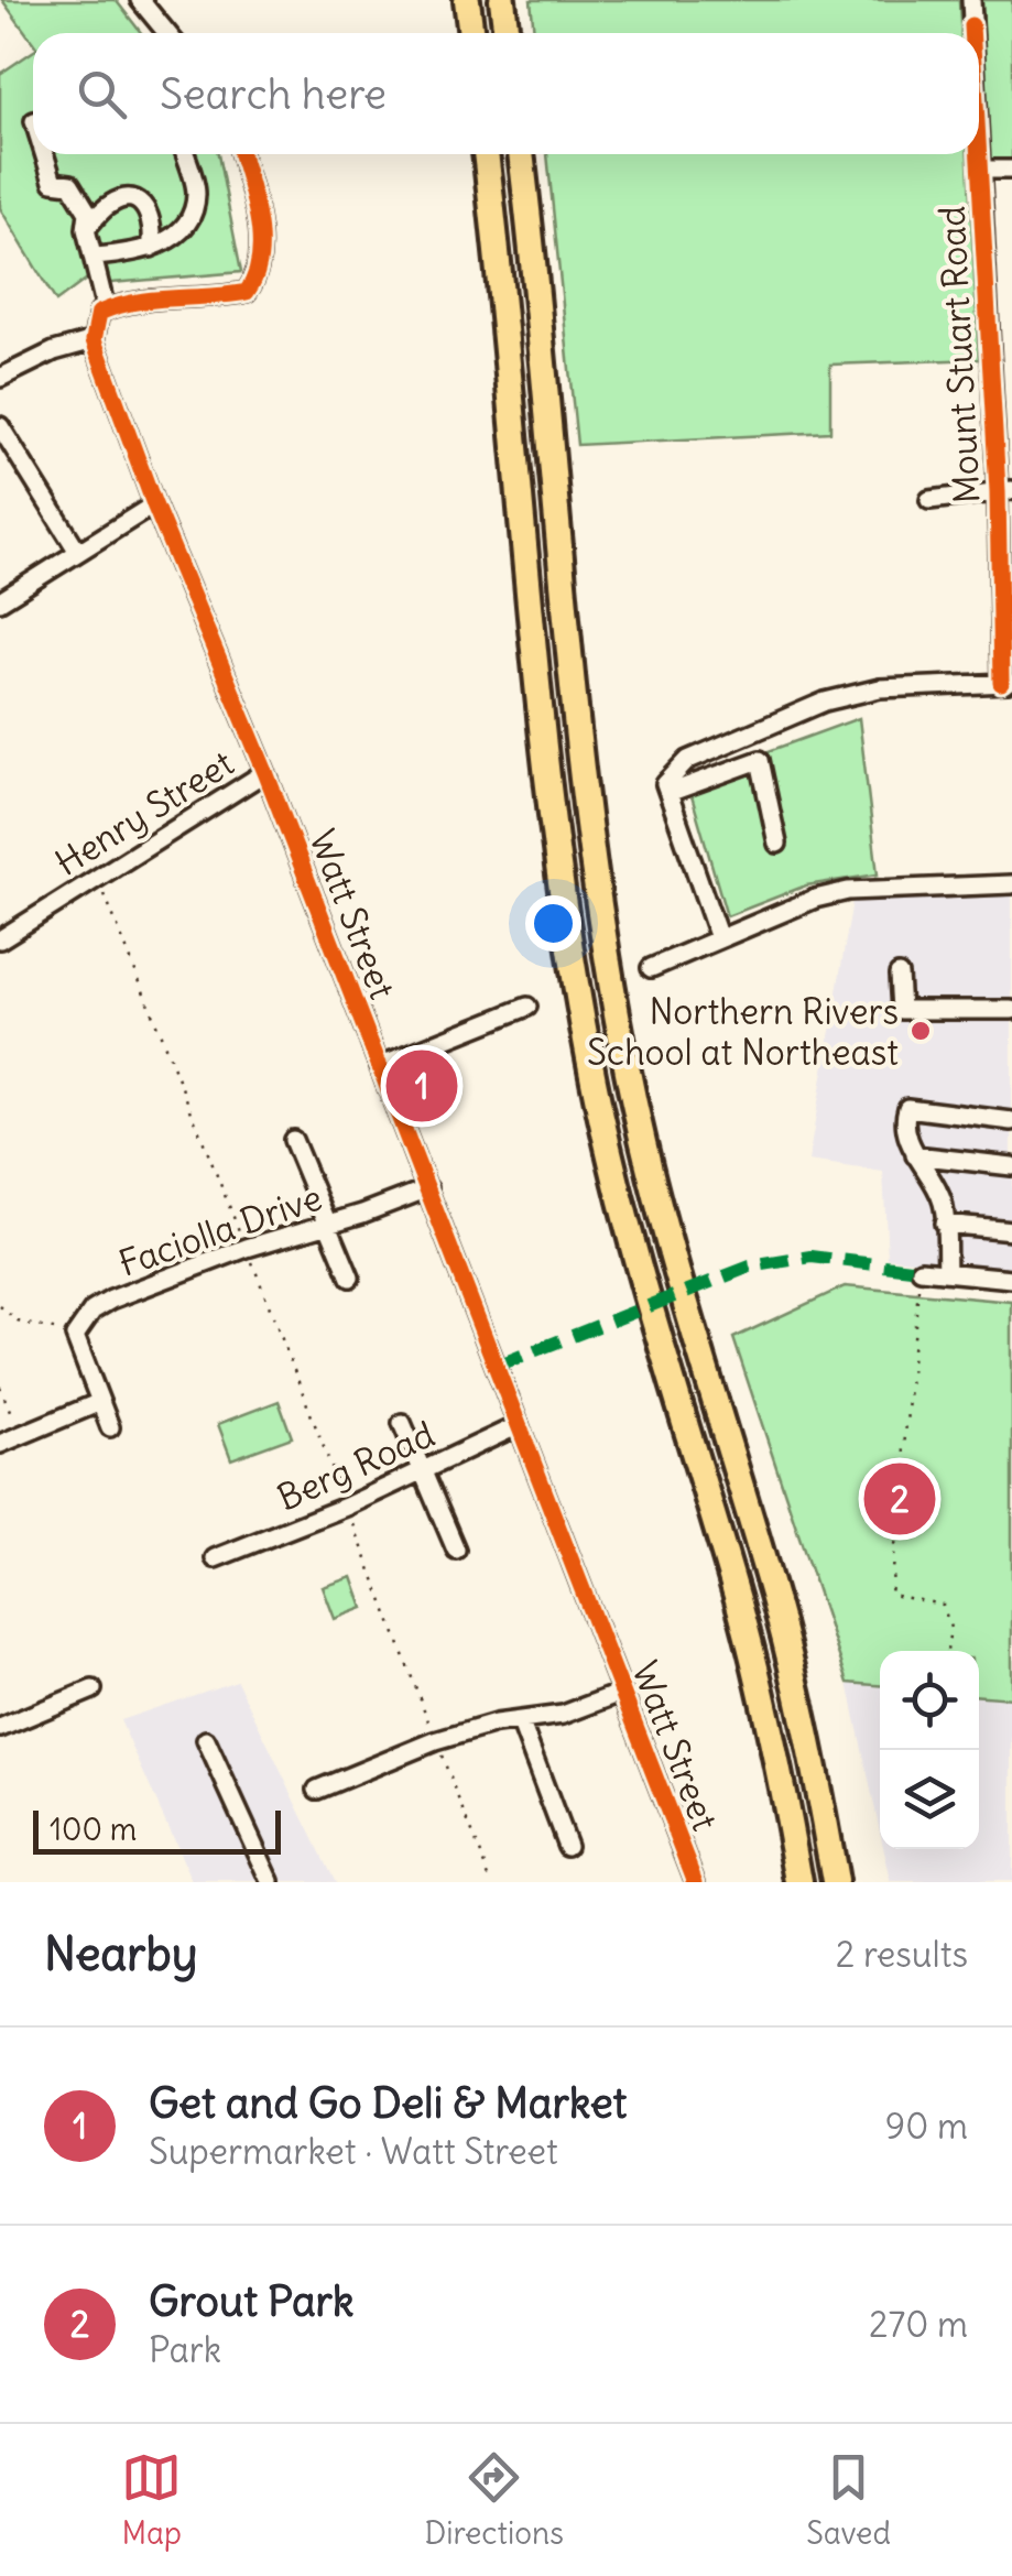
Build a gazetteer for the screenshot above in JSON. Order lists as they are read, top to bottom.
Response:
{
  "streets": {
    "street": [
      "Mount Stuart Road",
      "Henry Street",
      "Watt Street",
      "Faciolla Drive",
      "Berg Road"
    ]
  },
  "crossings": [
    ["Henry Street", "Watt Street"],
    ["Watt Street", "Faciolla Drive"],
    ["Watt Street", "Berg Road"]
  ],
  "places": ["Northern Rivers School at Northeast"],
  "scale_bar": "100 m",
  "page": {
    "search": "Search here",
    "pins": ["1", "2"],
    "scale": "100 m",
    "heading": ["Nearby", "2 results"],
    "list": [
      {
        "mark": "1",
        "name": "Get and Go Deli & Market",
        "note": "Supermarket · Watt Street",
        "value": "90 m"
      },
      {
        "mark": "2",
        "name": "Grout Park",
        "note": "Park",
        "value": "270 m"
      }
    ],
    "nav": ["Map", "Directions", "Saved"]
  }
}
